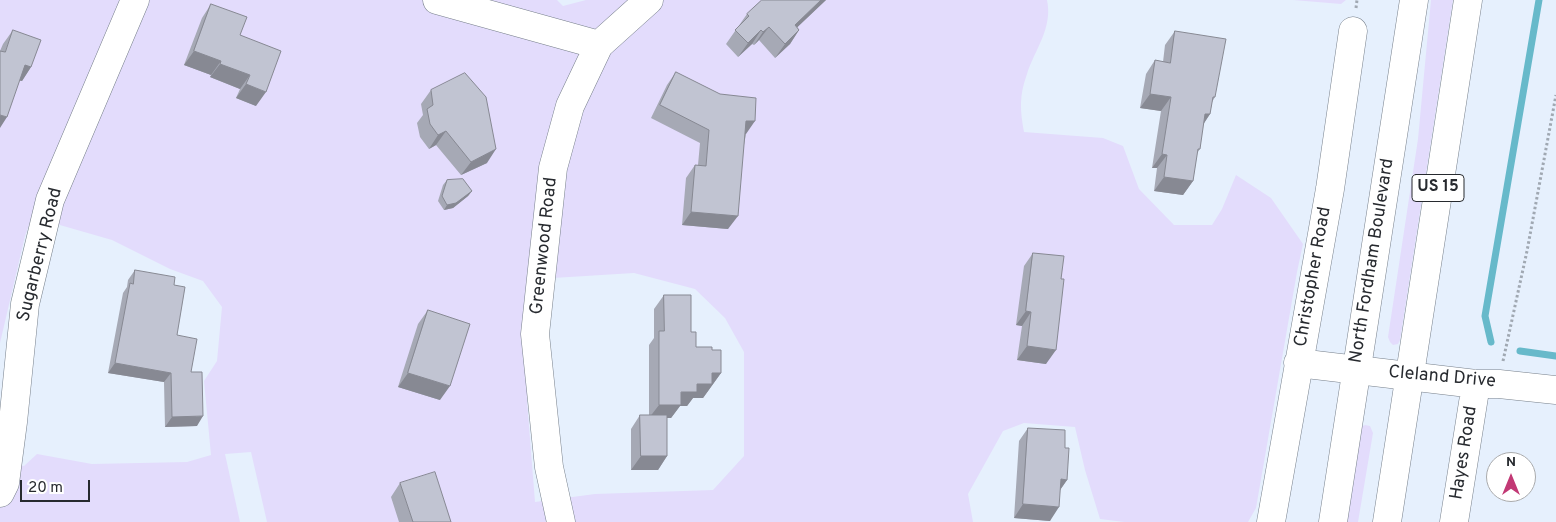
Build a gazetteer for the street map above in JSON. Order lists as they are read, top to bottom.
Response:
{
  "streets": {
    "main road": [
      "US 15",
      "Greenwood Road",
      "Sugarberry Road",
      "North Fordham Boulevard",
      "Christopher Road",
      "Cleland Drive",
      "Hayes Road"
    ]
  },
  "crossings": [
    ["US 15", "Cleland Drive"],
    ["North Fordham Boulevard", "Cleland Drive"],
    ["Christopher Road", "Cleland Drive"],
    ["Cleland Drive", "Hayes Road"]
  ],
  "scale_bar": "20 m",
  "north": "top"
}
